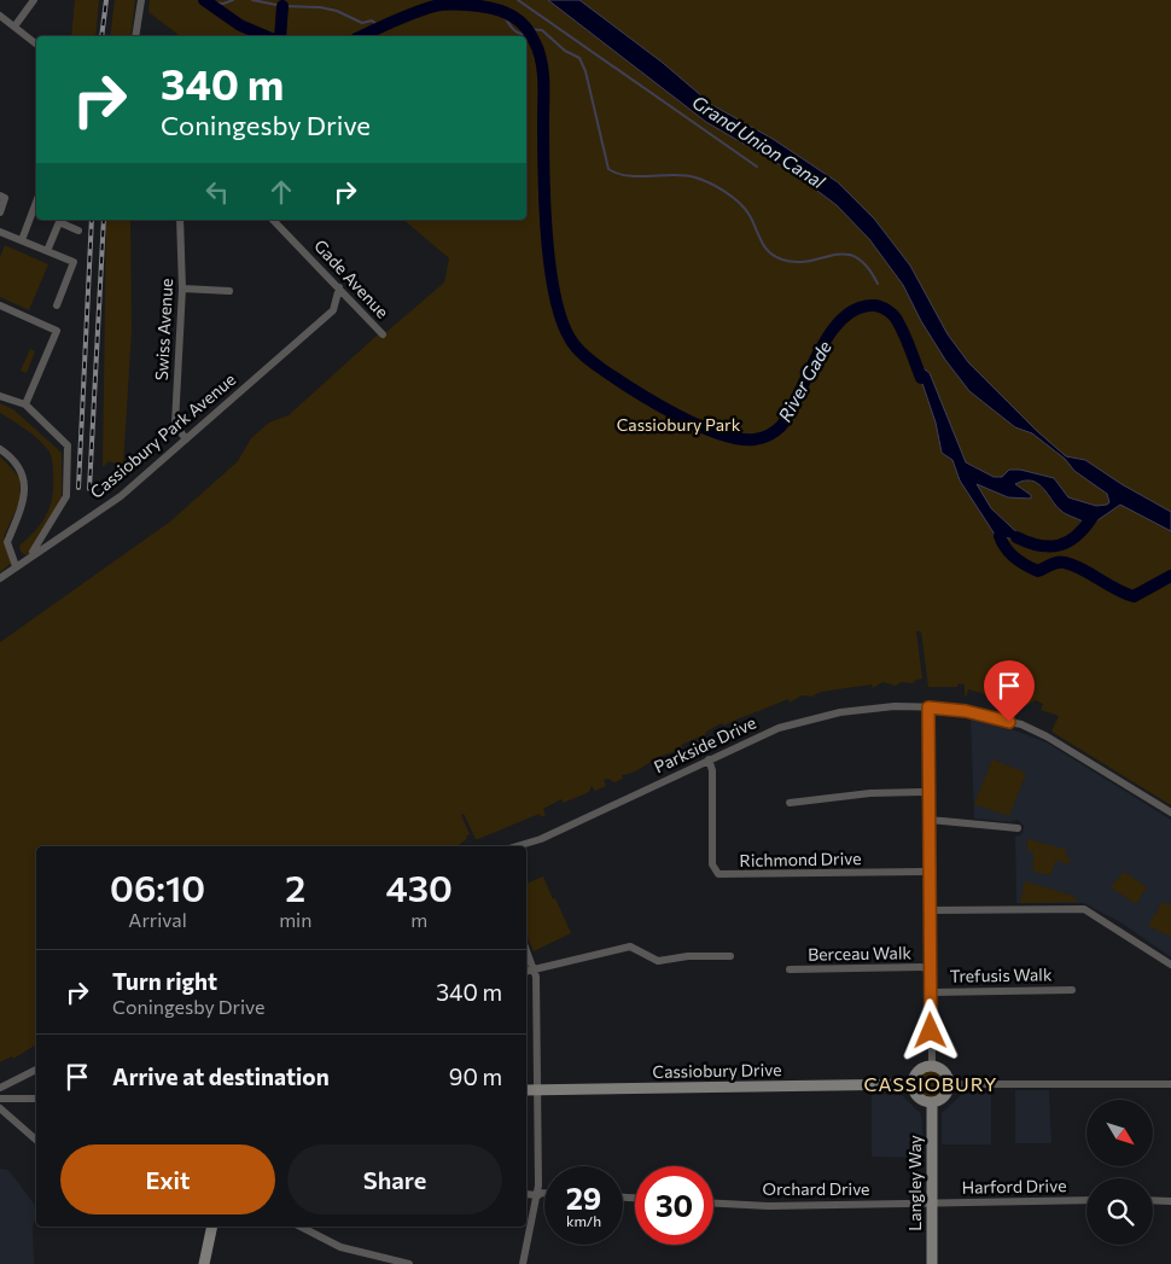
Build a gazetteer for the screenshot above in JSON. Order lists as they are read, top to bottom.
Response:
{
  "streets": {
    "street": [
      "Gade Avenue",
      "Swiss Avenue",
      "Cassiobury Park Avenue",
      "Parkside Drive",
      "Richmond Drive",
      "Berceau Walk",
      "Trefusis Walk",
      "Cassiobury Drive",
      "Langley Way",
      "Harford Drive",
      "Orchard Drive"
    ]
  },
  "crossings": [
    ["Swiss Avenue", "Cassiobury Park Avenue"],
    ["Parkside Drive", "Richmond Drive"],
    ["Cassiobury Drive", "Langley Way"],
    ["Langley Way", "Harford Drive"],
    ["Langley Way", "Orchard Drive"],
    ["Harford Drive", "Orchard Drive"]
  ],
  "districts": ["CASSIOBURY"],
  "water": ["Grand Union Canal", "River Gade"],
  "parks": ["Cassiobury Park"],
  "north": "bottom right",
  "page": {
    "turn": ["340 m", "Coningesby Drive"],
    "eta": [
      "06:10",
      "Arrival",
      "2",
      "min",
      "430",
      "m"
    ],
    "list": [
      {
        "name": "Turn right",
        "note": "Coningesby Drive",
        "value": "340 m"
      },
      {
        "name": "Arrive at destination",
        "value": "90 m"
      }
    ],
    "buttons": ["Exit", "Share"],
    "speed": "29 km/h",
    "limit": "30"
  }
}
